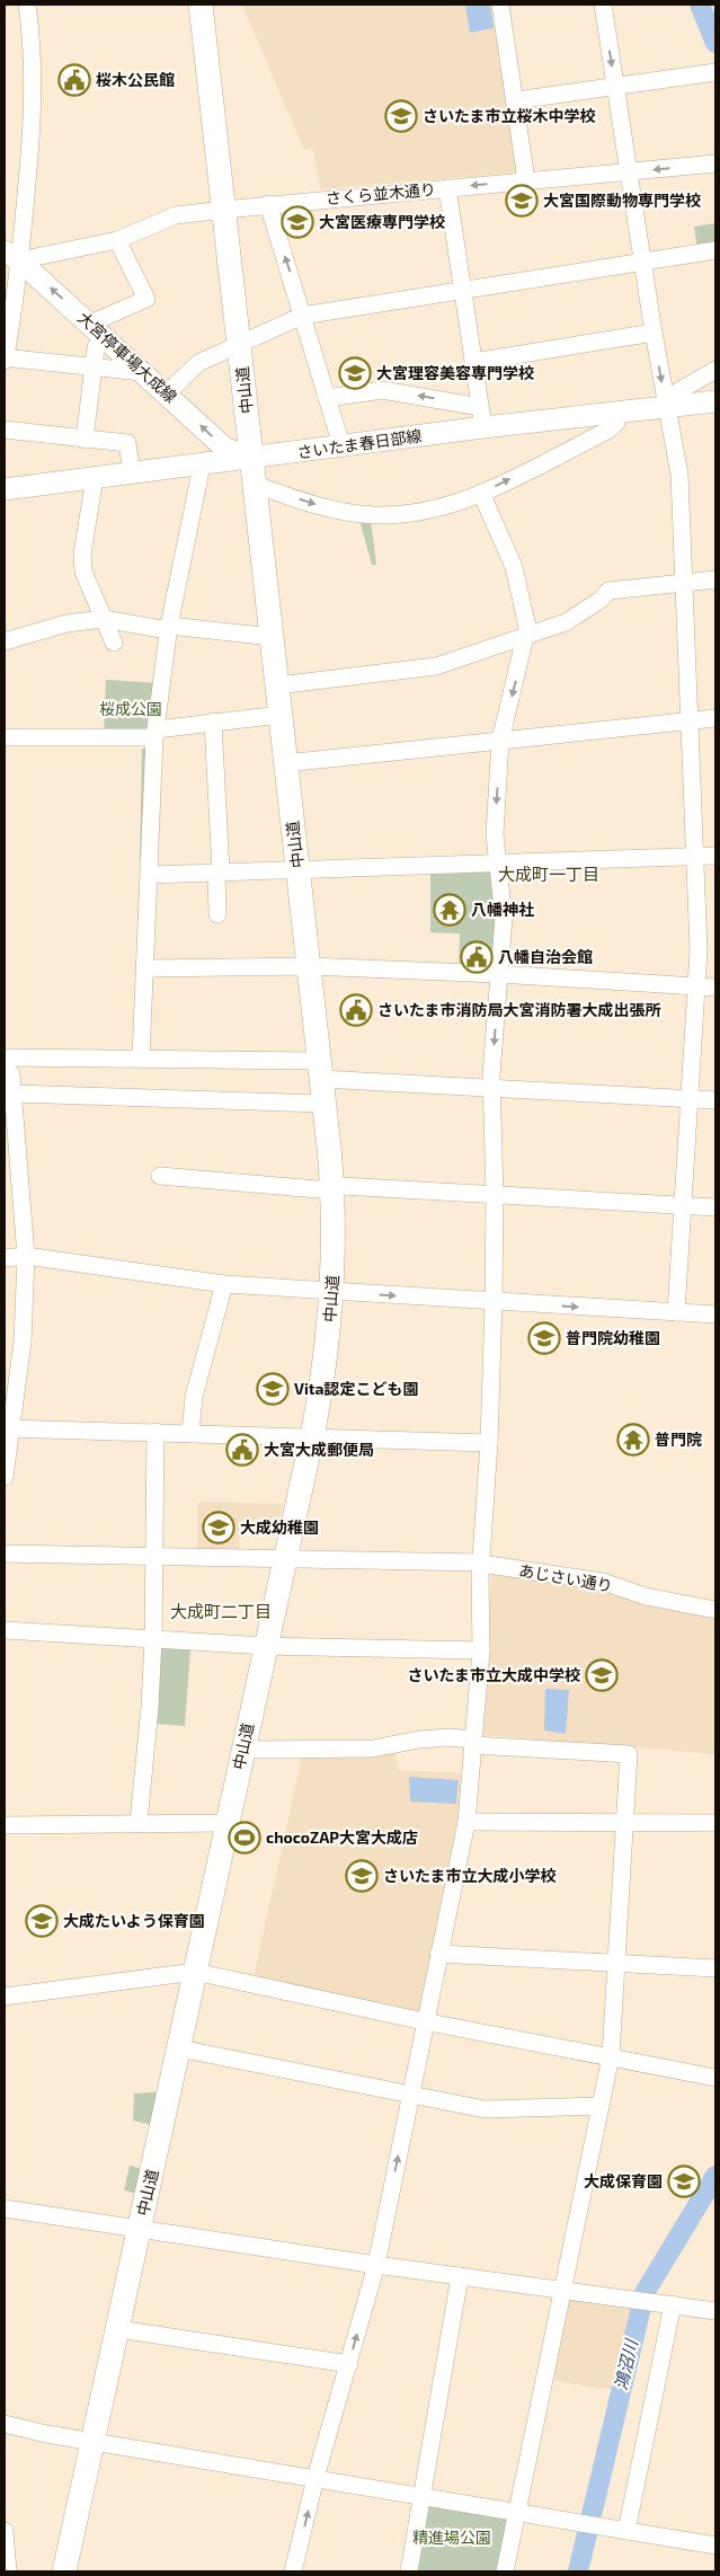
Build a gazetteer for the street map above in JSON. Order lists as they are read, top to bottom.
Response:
{
  "streets": {
    "highway": ["中山道"],
    "main road": ["大宮停車場大成線", "さいたま春日部線"],
    "street": ["さくら並木通り", "あじさい通り"]
  },
  "crossings": [
    ["さくら並木通り", "大宮停車場大成線"],
    ["さくら並木通り", "中山道"],
    ["大宮停車場大成線", "中山道"],
    ["大宮停車場大成線", "さいたま春日部線"],
    ["中山道", "さいたま春日部線"],
    ["中山道", "あじさい通り"]
  ],
  "one_way": ["大宮停車場大成線"],
  "districts": ["大成町一丁目", "大成町二丁目"],
  "water": ["鴻沼川"],
  "parks": ["桜成公園", "精進場公園"],
  "places": {
    "public building": [
      "桜木公民館",
      "八幡自治会館",
      "さいたま市消防局大宮消防署大成出張所",
      "大宮大成郵便局"
    ],
    "school or university": [
      "さいたま市立桜木中学校",
      "大宮国際動物専門学校",
      "大宮医療専門学校",
      "大宮理容美容専門学校",
      "普門院幼稚園",
      "Vita認定こども園",
      "大成幼稚園",
      "さいたま市立大成中学校",
      "さいたま市立大成小学校",
      "大成たいよう保育園",
      "大成保育園"
    ],
    "temple": ["八幡神社", "普門院"],
    "sports": ["chocoZAP大宮大成店"]
  }
}
